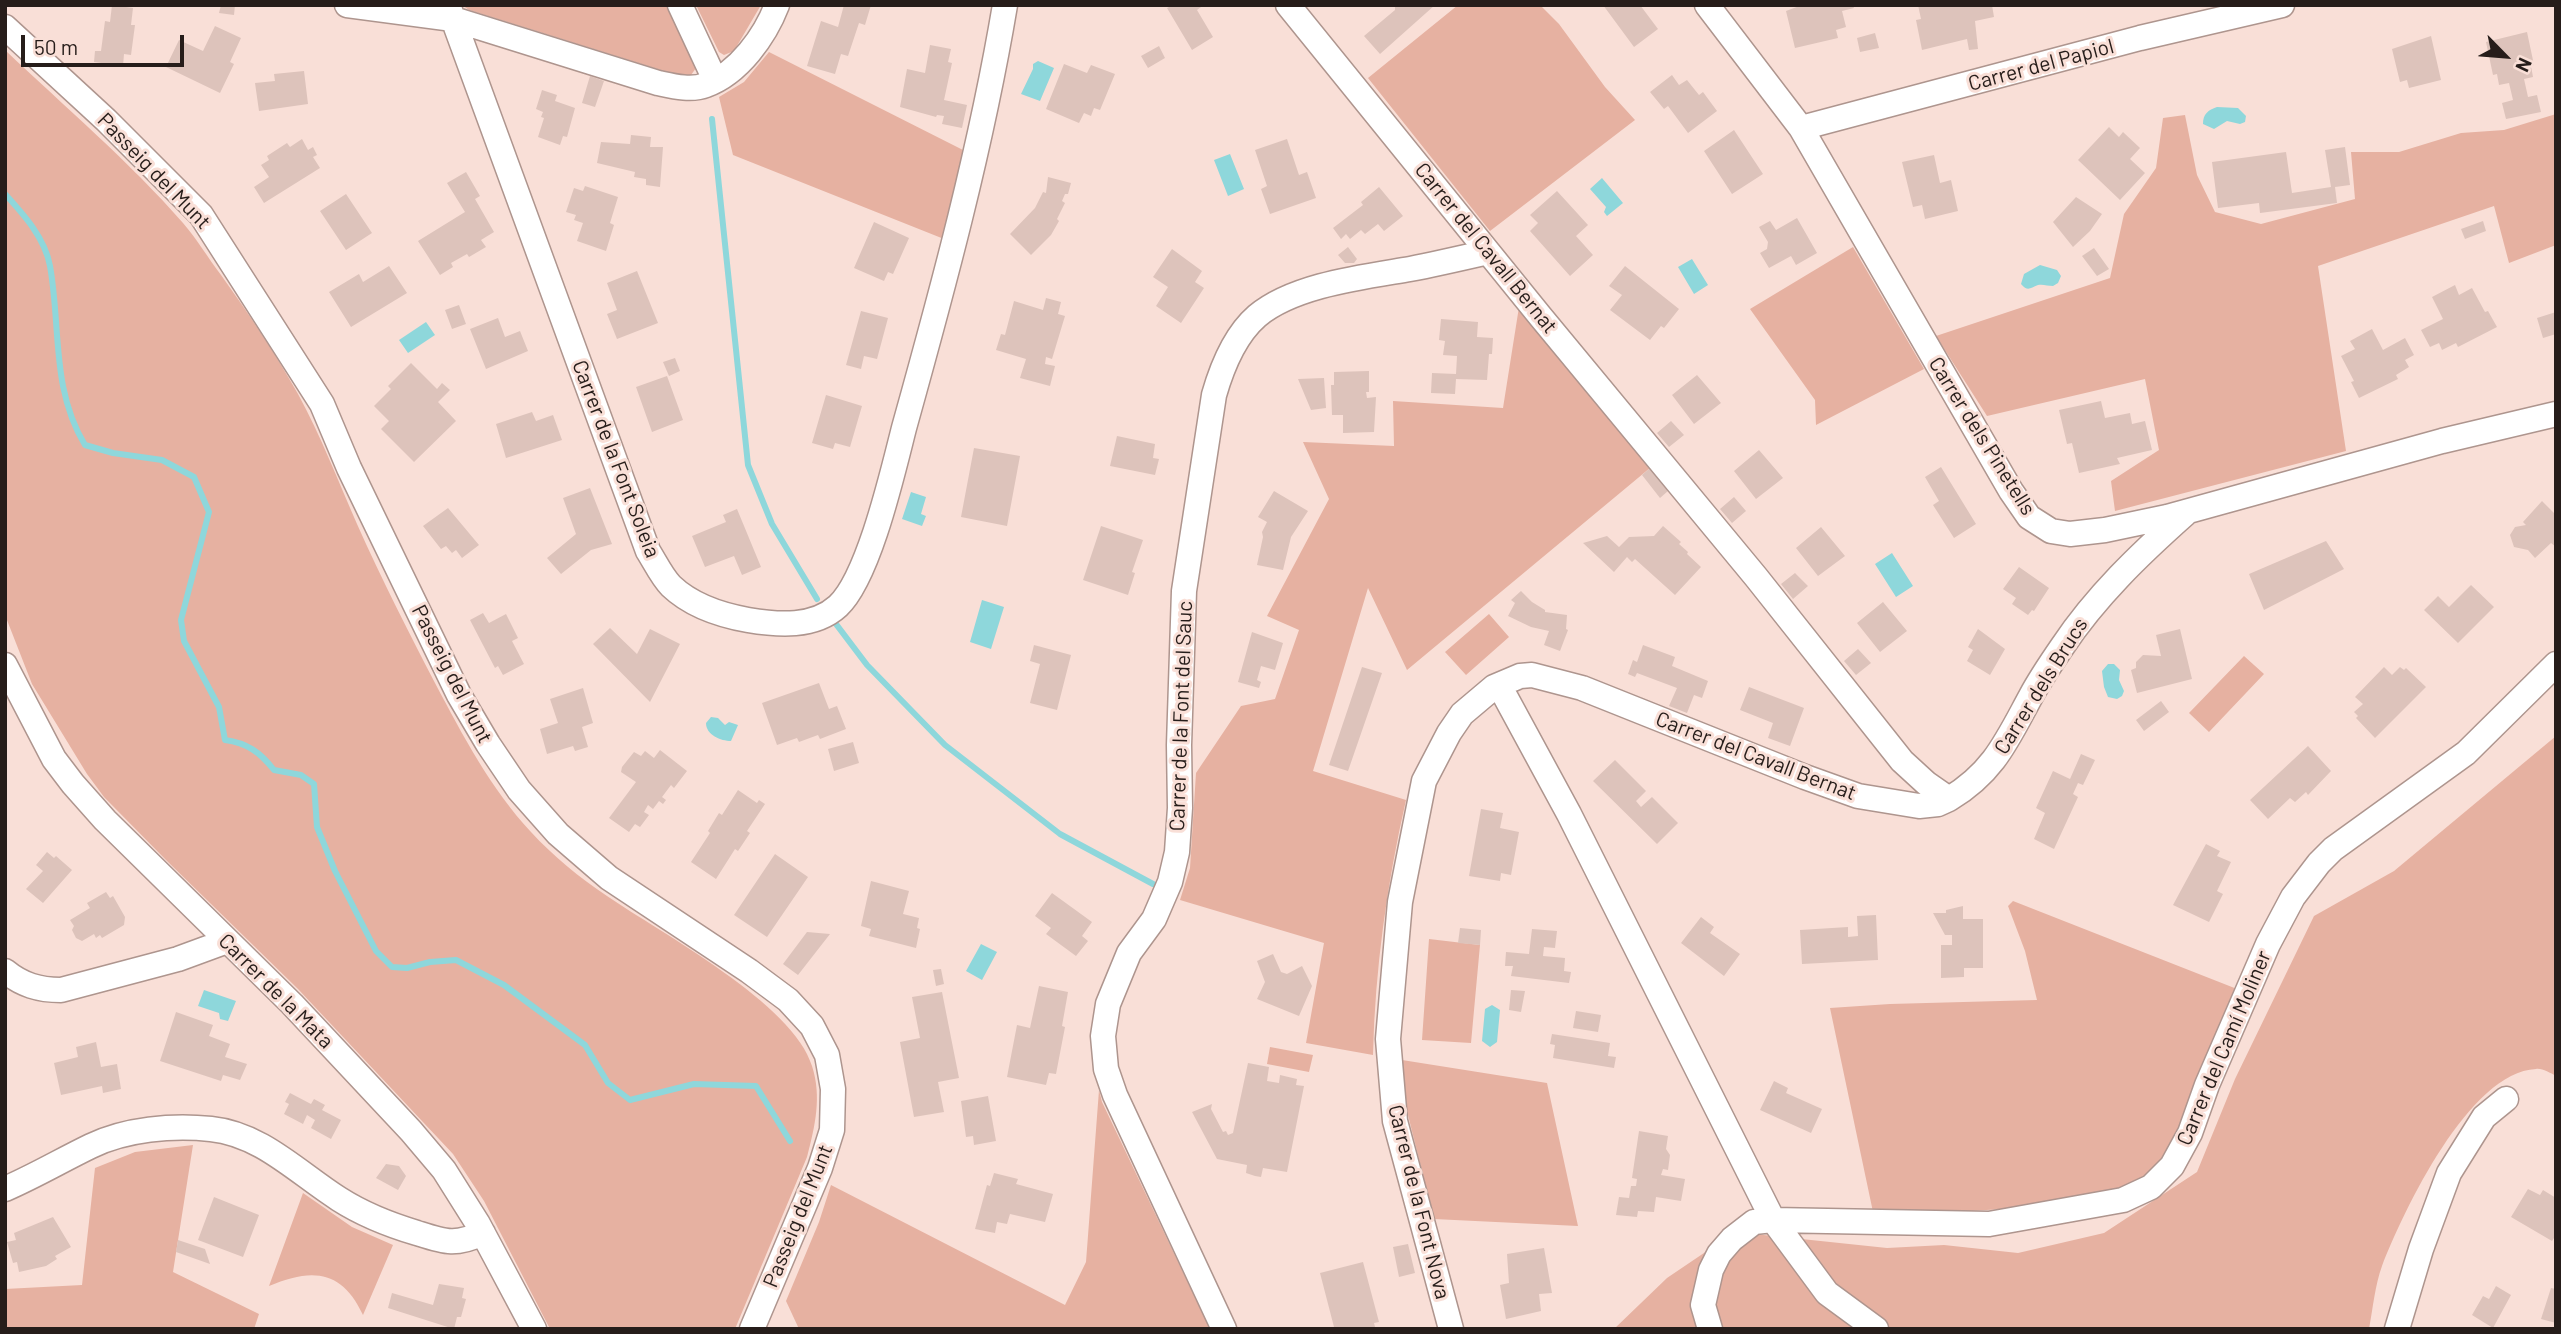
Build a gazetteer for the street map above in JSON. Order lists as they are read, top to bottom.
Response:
{
  "streets": {
    "street": [
      "Carrer del Papiol",
      "Passeig del Munt",
      "Carrer del Cavall Bernat",
      "Carrer dels Pinetells",
      "Carrer de la Font Soleia",
      "Carrer dels Brucs",
      "Carrer de la Font del Sauc",
      "Carrer de la Mata",
      "Carrer del Camí Moliner",
      "Carrer de la Font Nova"
    ]
  },
  "crossings": [
    ["Carrer del Papiol", "Carrer dels Pinetells"],
    ["Carrer del Cavall Bernat", "Carrer dels Brucs"],
    ["Carrer del Cavall Bernat", "Carrer de la Font del Sauc"],
    ["Carrer del Cavall Bernat", "Carrer de la Font Nova"],
    ["Carrer dels Pinetells", "Carrer dels Brucs"]
  ],
  "scale_bar": "50 m",
  "north": "bottom right"
}
